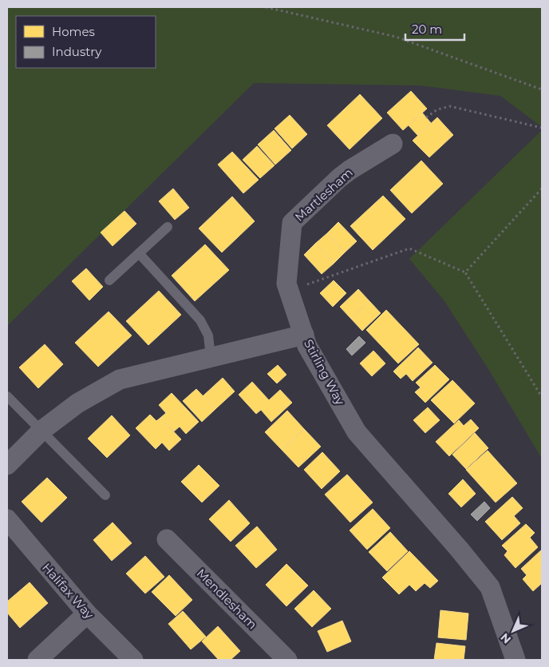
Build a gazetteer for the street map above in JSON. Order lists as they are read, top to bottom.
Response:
{
  "streets": {
    "street": [
      "Martlesham",
      "Stirling Way",
      "Halifax Way",
      "Mendlesham"
    ]
  },
  "crossings": [
    ["Martlesham", "Stirling Way"]
  ],
  "legend": ["Homes", "Industry"],
  "scale_bar": "20 m",
  "north": "bottom left"
}
